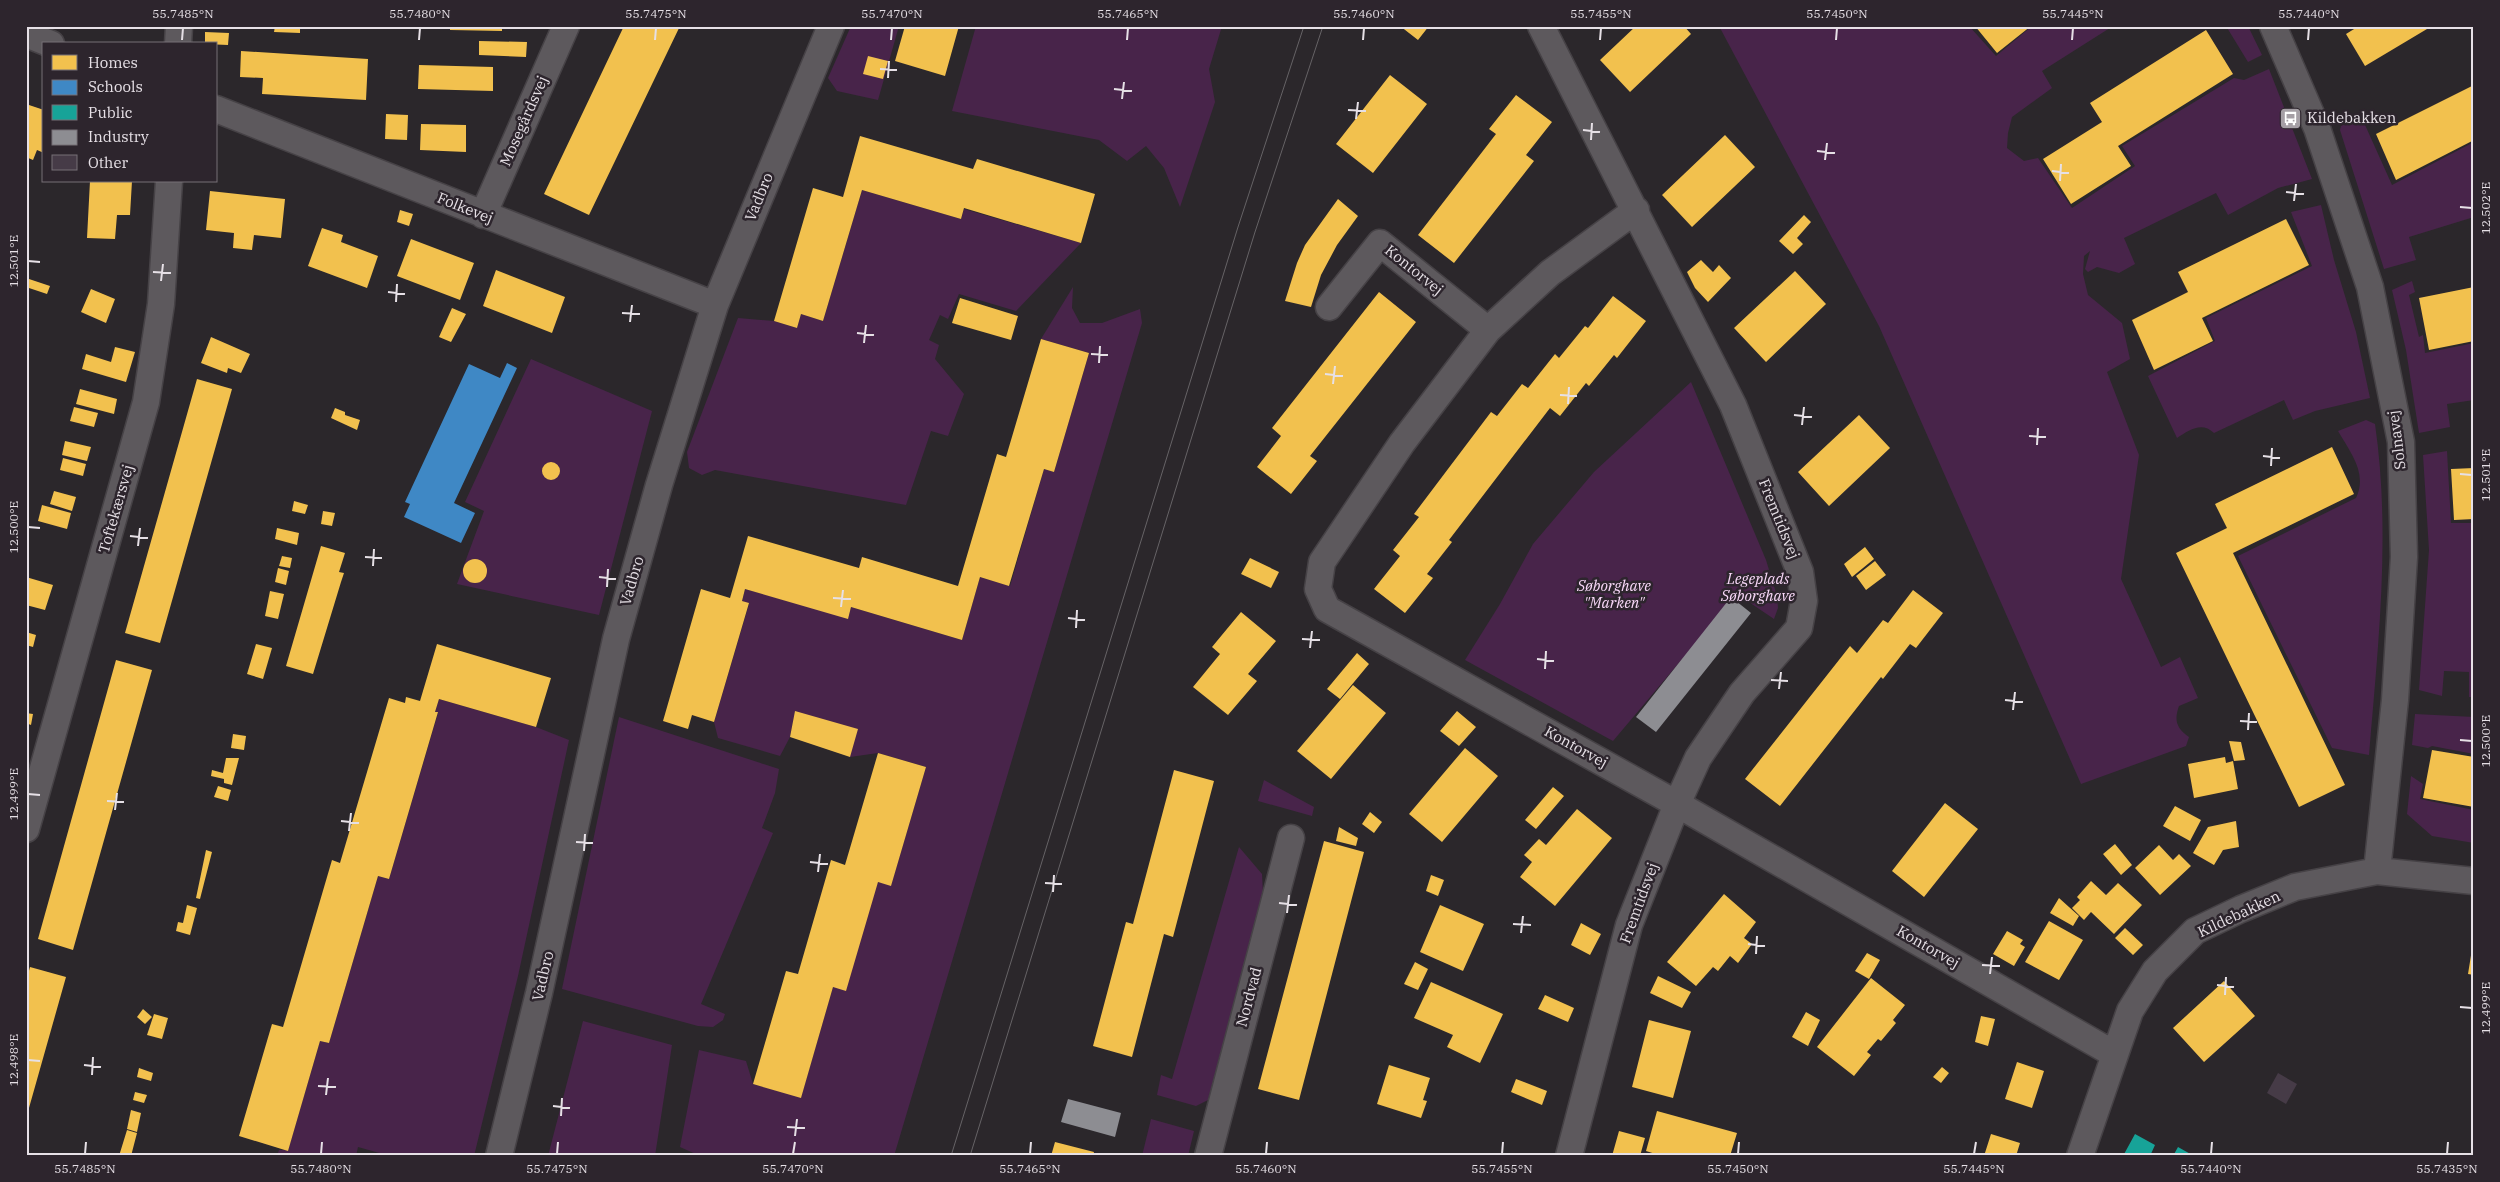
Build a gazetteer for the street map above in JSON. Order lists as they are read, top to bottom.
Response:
{
  "streets": {
    "street": [
      "Mosegårdsvej",
      "Vadbro",
      "Folkevej",
      "Kontorvej",
      "Solnavej",
      "Toftekærsvej",
      "Fremtidsvej",
      "Kildebakken",
      "Nordvad"
    ]
  },
  "crossings": [
    ["Mosegårdsvej", "Folkevej"],
    ["Vadbro", "Folkevej"],
    ["Kontorvej", "Fremtidsvej"],
    ["Kontorvej", "Kildebakken"],
    ["Solnavej", "Kildebakken"]
  ],
  "parks": ["Legeplads Søborghave", "Søborghave \"Marken\""],
  "places": {
    "bus stop": ["Kildebakken"]
  },
  "legend": [
    "Homes",
    "Schools",
    "Public",
    "Industry",
    "Other"
  ],
  "coordinates": [
    "55.7485°N",
    "55.7480°N",
    "55.7475°N",
    "55.7470°N",
    "55.7465°N",
    "55.7460°N",
    "55.7455°N",
    "55.7450°N",
    "55.7445°N",
    "55.7440°N",
    "12.502°E",
    "12.501°E",
    "12.500°E",
    "12.499°E",
    "12.498°E",
    "55.7435°N"
  ]
}
